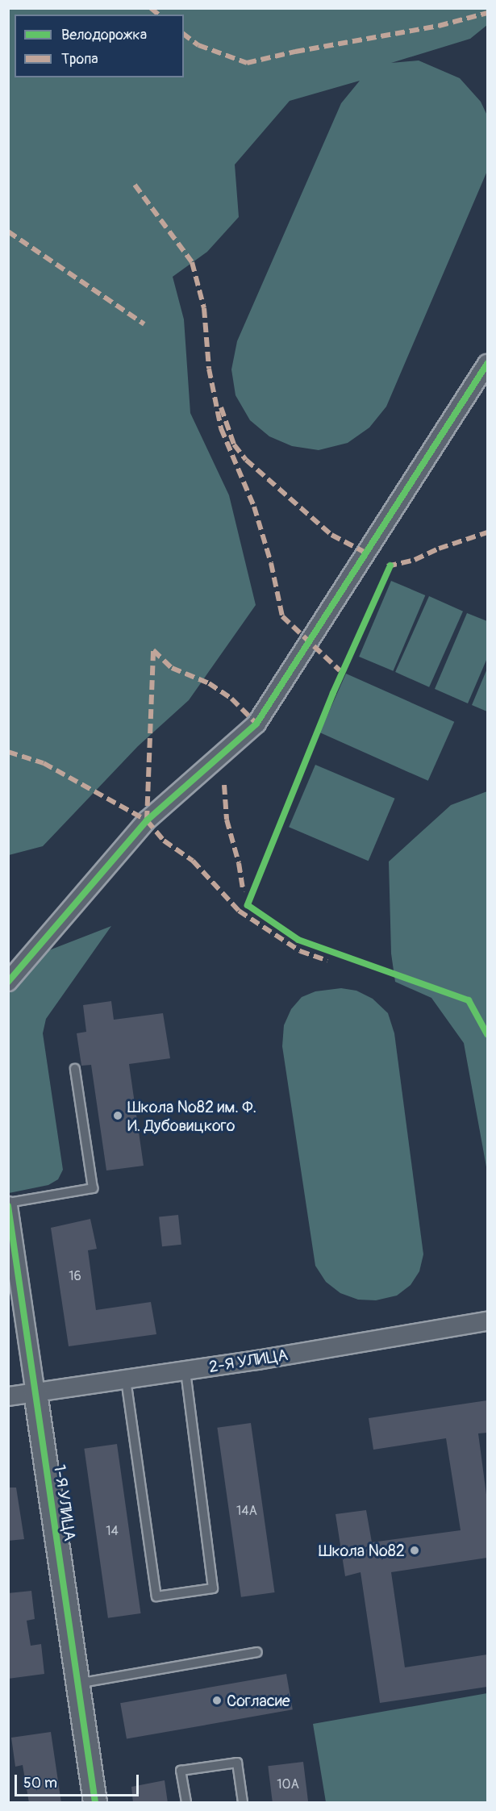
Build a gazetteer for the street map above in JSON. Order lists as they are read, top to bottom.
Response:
{
  "streets": {
    "street": ["2-Я УЛИЦА", "1-Я УЛИЦА"]
  },
  "crossings": [
    ["2-Я УЛИЦА", "1-Я УЛИЦА"]
  ],
  "places": ["Школа №82 им. Ф. И. Дубовицкого", "Школа №82", "Согласие"],
  "house_numbers": [
    "16",
    "14А",
    "14",
    "10А"
  ],
  "legend": ["Велодорожка", "Тропа"],
  "scale_bar": "50 m"
}
